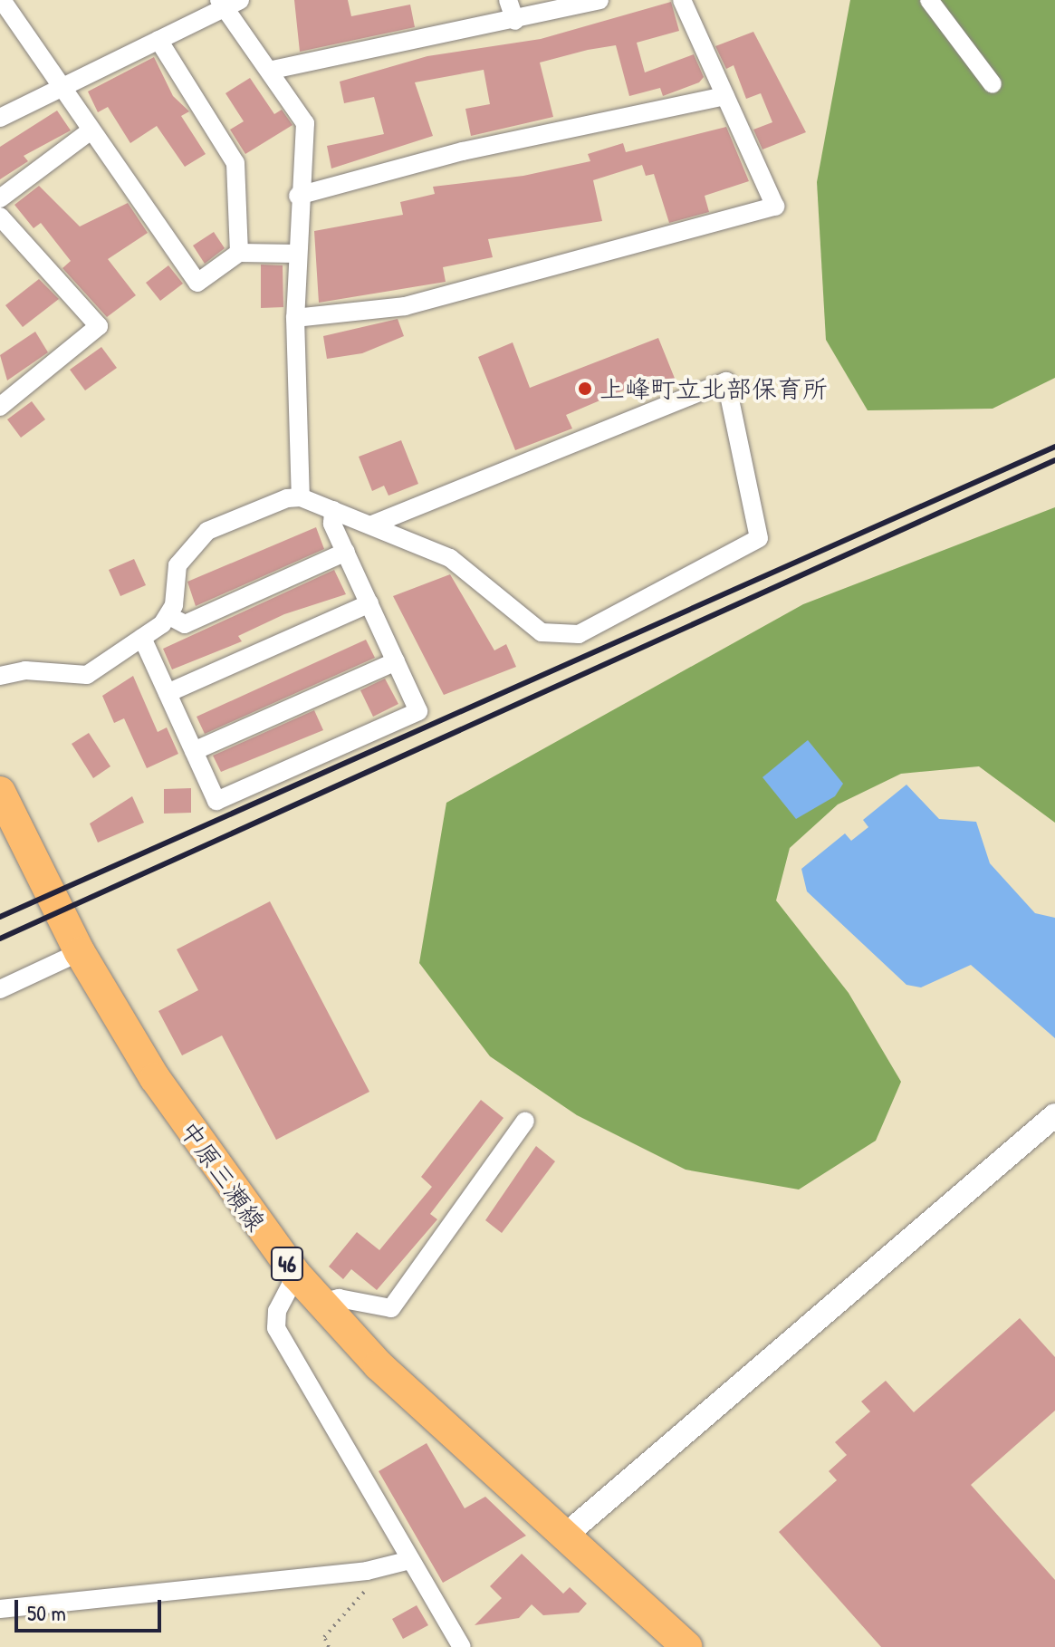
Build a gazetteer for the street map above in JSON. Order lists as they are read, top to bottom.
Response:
{
  "streets": {
    "main road": ["中原三瀬線", "46"]
  },
  "places": ["上峰町立北部保育所"],
  "scale_bar": "50 m"
}
